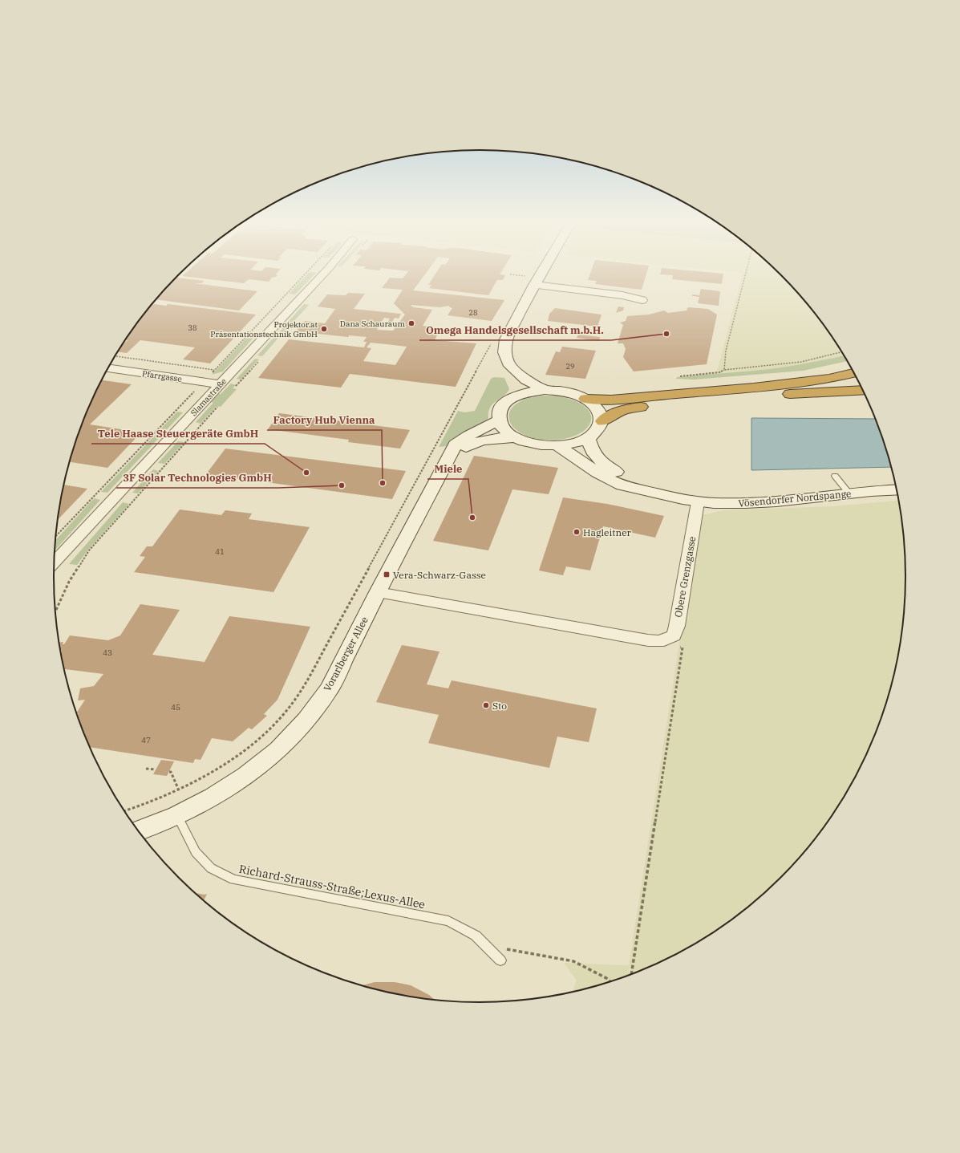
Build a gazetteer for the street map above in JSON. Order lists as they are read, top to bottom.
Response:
{
  "streets": {
    "main road": ["Vösendorfer Nordspange", "Vorarlberger Allee"],
    "street": ["Pfarrgasse", "Slamastraße", "Obere Grenzgasse"],
    "lane": ["Richard-Strauss-Straße;Lexus-Allee"]
  },
  "crossings": [
    ["Pfarrgasse", "Slamastraße"],
    ["Vösendorfer Nordspange", "Obere Grenzgasse"],
    ["Obere Grenzgasse", "Vorarlberger Allee"],
    ["Vorarlberger Allee", "Richard-Strauss-Straße;Lexus-Allee"]
  ],
  "places": {
    "other": [
      "Dana Schauraum",
      "Projektor.at Präsentationstechnik GmbH",
      "Omega Handelsgesellschaft m.b.H.",
      "Tele Haase Steuergeräte GmbH",
      "Factory Hub Vienna",
      "3F Solar Technologies GmbH",
      "Miele",
      "Hagleitner",
      "Sto"
    ],
    "transit": ["Vera-Schwarz-Gasse"]
  },
  "house_numbers": [
    "28",
    "38",
    "29",
    "41",
    "43",
    "45",
    "47"
  ]
}
